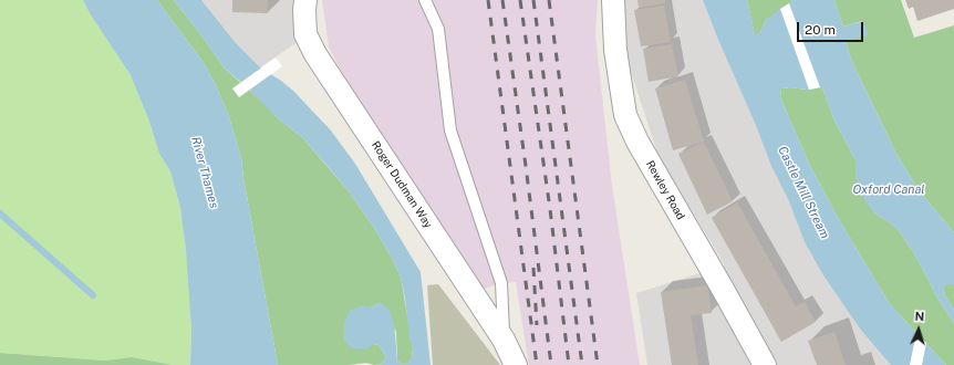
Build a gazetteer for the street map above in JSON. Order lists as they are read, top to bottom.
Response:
{
  "streets": {
    "street": ["Roger Dudman Way", "Rewley Road"]
  },
  "water": ["River Thames", "Oxford Canal", "Castle Mill Stream"],
  "scale_bar": "20 m",
  "north": "top"
}
